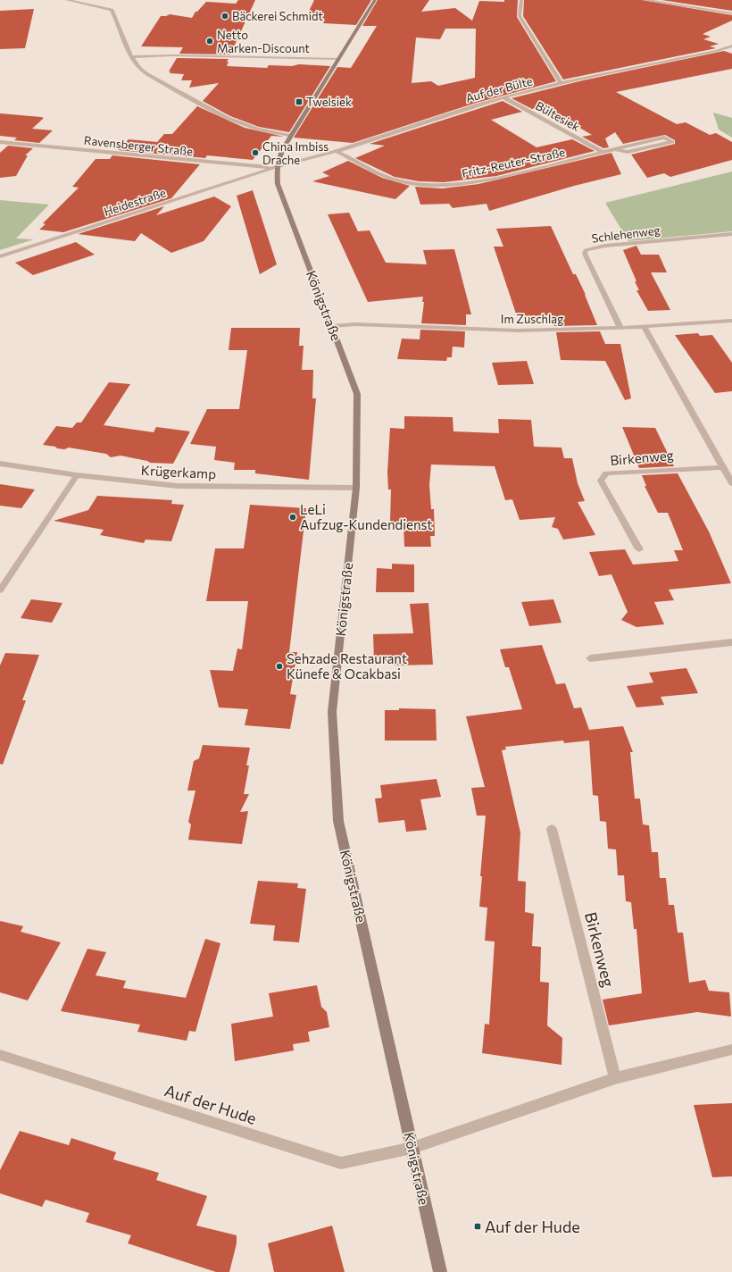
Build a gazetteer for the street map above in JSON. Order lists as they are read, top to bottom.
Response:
{
  "streets": {
    "main road": ["Königstraße"],
    "street": [
      "Auf der Bülte",
      "Bültesiek",
      "Ravensberger Straße",
      "Fritz-Reuter-Straße",
      "Heidestraße",
      "Schlehenweg",
      "Im Zuschlag",
      "Birkenweg",
      "Krügerkamp",
      "Auf der Hude"
    ]
  },
  "crossings": [
    ["Auf der Bülte", "Bültesiek"],
    ["Auf der Bülte", "Ravensberger Straße"],
    ["Auf der Bülte", "Fritz-Reuter-Straße"],
    ["Auf der Bülte", "Heidestraße"],
    ["Auf der Bülte", "Königstraße"],
    ["Bültesiek", "Fritz-Reuter-Straße"],
    ["Ravensberger Straße", "Heidestraße"],
    ["Ravensberger Straße", "Königstraße"],
    ["Heidestraße", "Königstraße"],
    ["Schlehenweg", "Im Zuschlag"],
    ["Königstraße", "Im Zuschlag"],
    ["Königstraße", "Krügerkamp"],
    ["Königstraße", "Auf der Hude"]
  ],
  "places": {
    "other": [
      "Bäckerei Schmidt",
      "Netto Marken-Discount",
      "China Imbiss Drache",
      "LeLi Aufzug-Kundendienst",
      "Sehzade Restaurant Künefe & Ocakbasi"
    ],
    "transit": ["Twelsiek", "Auf der Hude"]
  }
}
